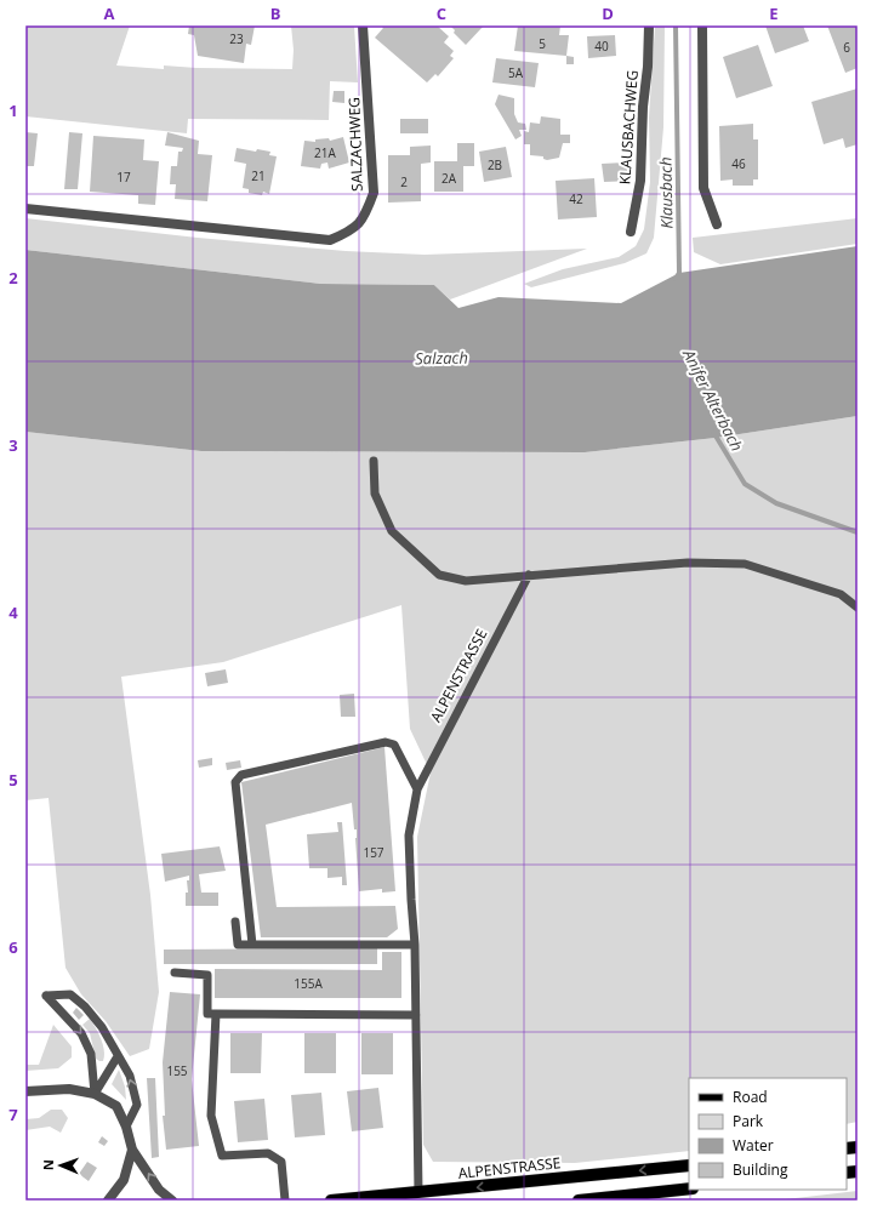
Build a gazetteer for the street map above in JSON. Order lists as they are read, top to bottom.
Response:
{
  "streets": {
    "main road": ["ALPENSTRASSE"],
    "street": ["KLAUSBACHWEG", "SALZACHWEG"]
  },
  "water": ["Klausbach", "Salzach", "Anifer Alterbach"],
  "house_numbers": [
    "23",
    "5",
    "40",
    "6",
    "5A",
    "21A",
    "46",
    "2B",
    "21",
    "17",
    "2A",
    "2",
    "42",
    "157",
    "155A",
    "155"
  ],
  "legend": [
    "Road",
    "Park",
    "Water",
    "Building"
  ],
  "north": "left",
  "grid": {
    "columns": [
      "A",
      "B",
      "C",
      "D",
      "E"
    ],
    "rows": [
      "1",
      "2",
      "3",
      "4",
      "5",
      "6",
      "7"
    ]
  }
}
